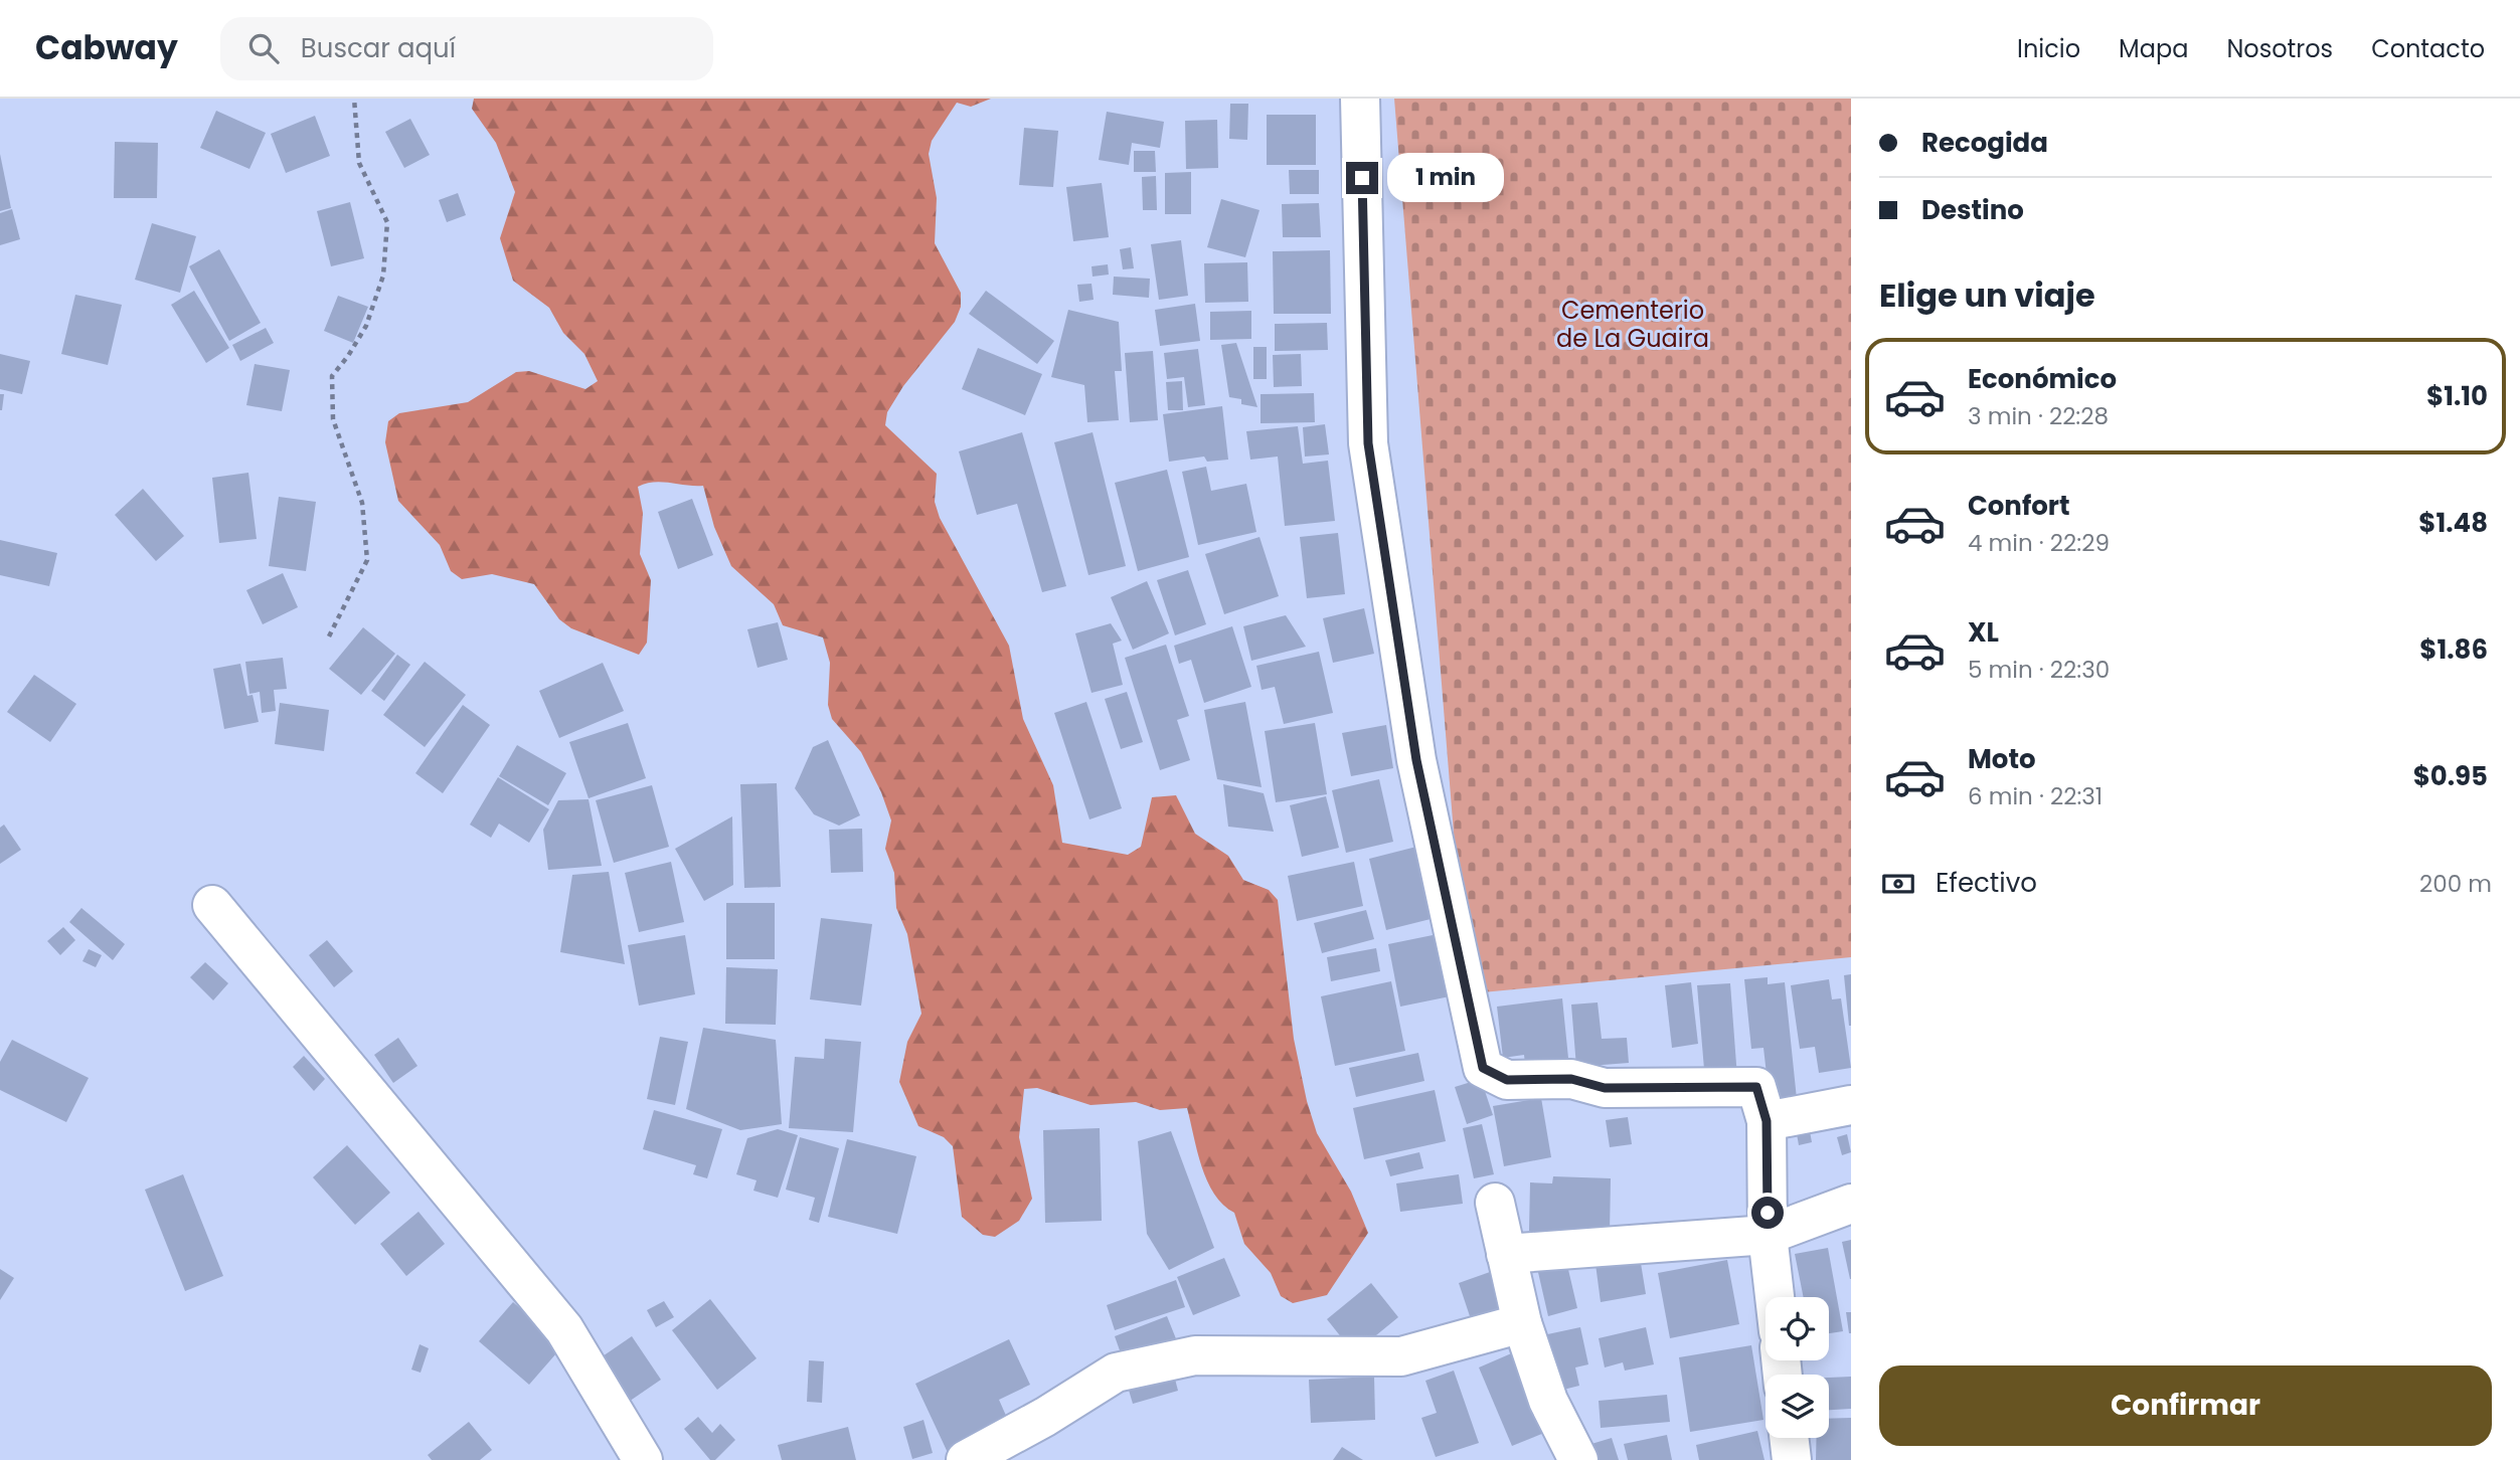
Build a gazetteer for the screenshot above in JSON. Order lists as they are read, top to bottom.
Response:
{
  "parks": ["Cementerio de La Guaira"],
  "page": {
    "header": "Cabway",
    "search": "Buscar aquí",
    "nav": [
      "Inicio",
      "Mapa",
      "Nosotros",
      "Contacto"
    ],
    "banner": ["Recogida", "Destino"],
    "bubble": "1 min",
    "heading": "Elige un viaje",
    "list": [
      {
        "name": "Económico",
        "note": "3 min · 22:28",
        "value": "$1.10"
      },
      {
        "name": "Confort",
        "note": "4 min · 22:29",
        "value": "$1.48"
      },
      {
        "name": "XL",
        "note": "5 min · 22:30",
        "value": "$1.86"
      },
      {
        "name": "Moto",
        "note": "6 min · 22:31",
        "value": "$0.95"
      }
    ],
    "pay": ["Efectivo", "200 m"],
    "buttons": "Confirmar"
  }
}
